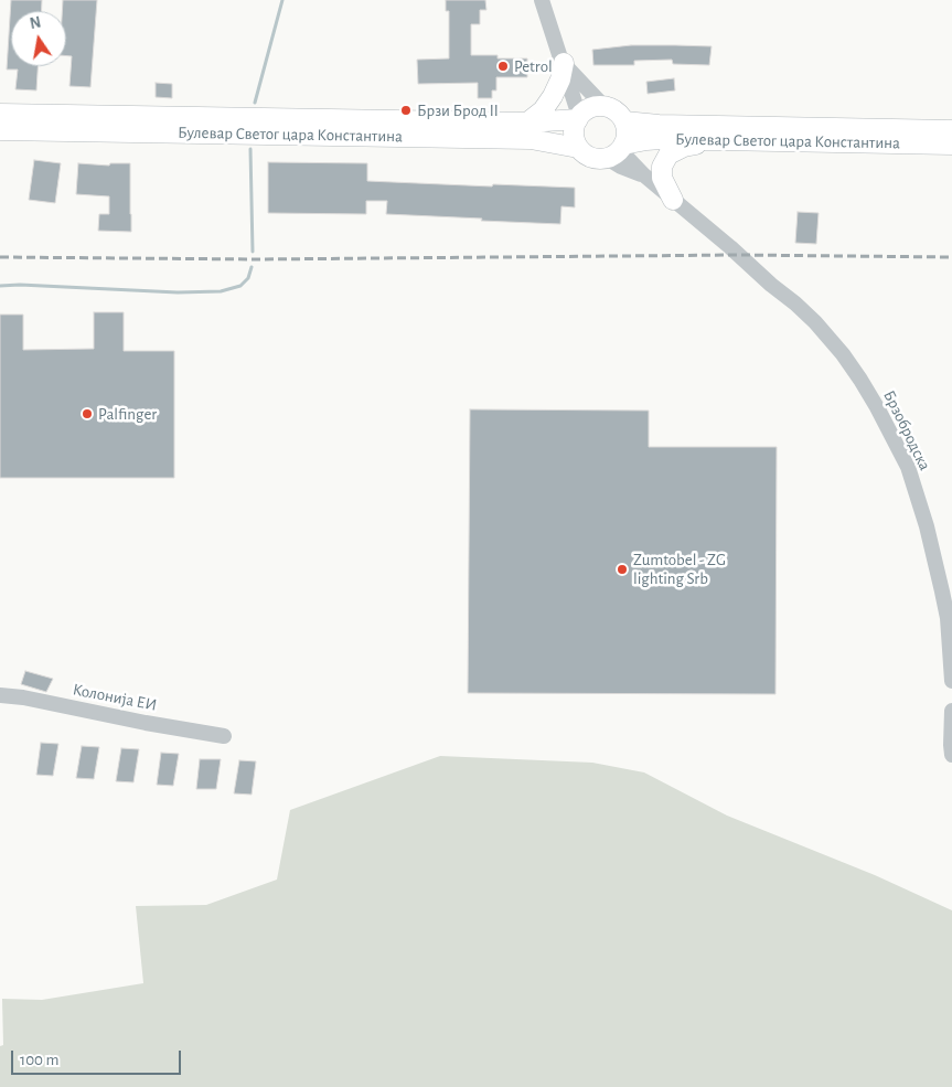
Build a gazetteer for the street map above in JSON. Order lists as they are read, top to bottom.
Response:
{
  "streets": {
    "main road": ["Булевар Светог цара Константина"],
    "street": ["Брзобродска", "Колонија ЕИ"]
  },
  "crossings": [
    ["Булевар Светог цара Константина", "Брзобродска"]
  ],
  "places": [
    "Petrol",
    "Брзи Брод II",
    "Palfinger",
    "Zumtobel - ZG lighting Srb"
  ],
  "scale_bar": "100 m",
  "north": "top"
}
